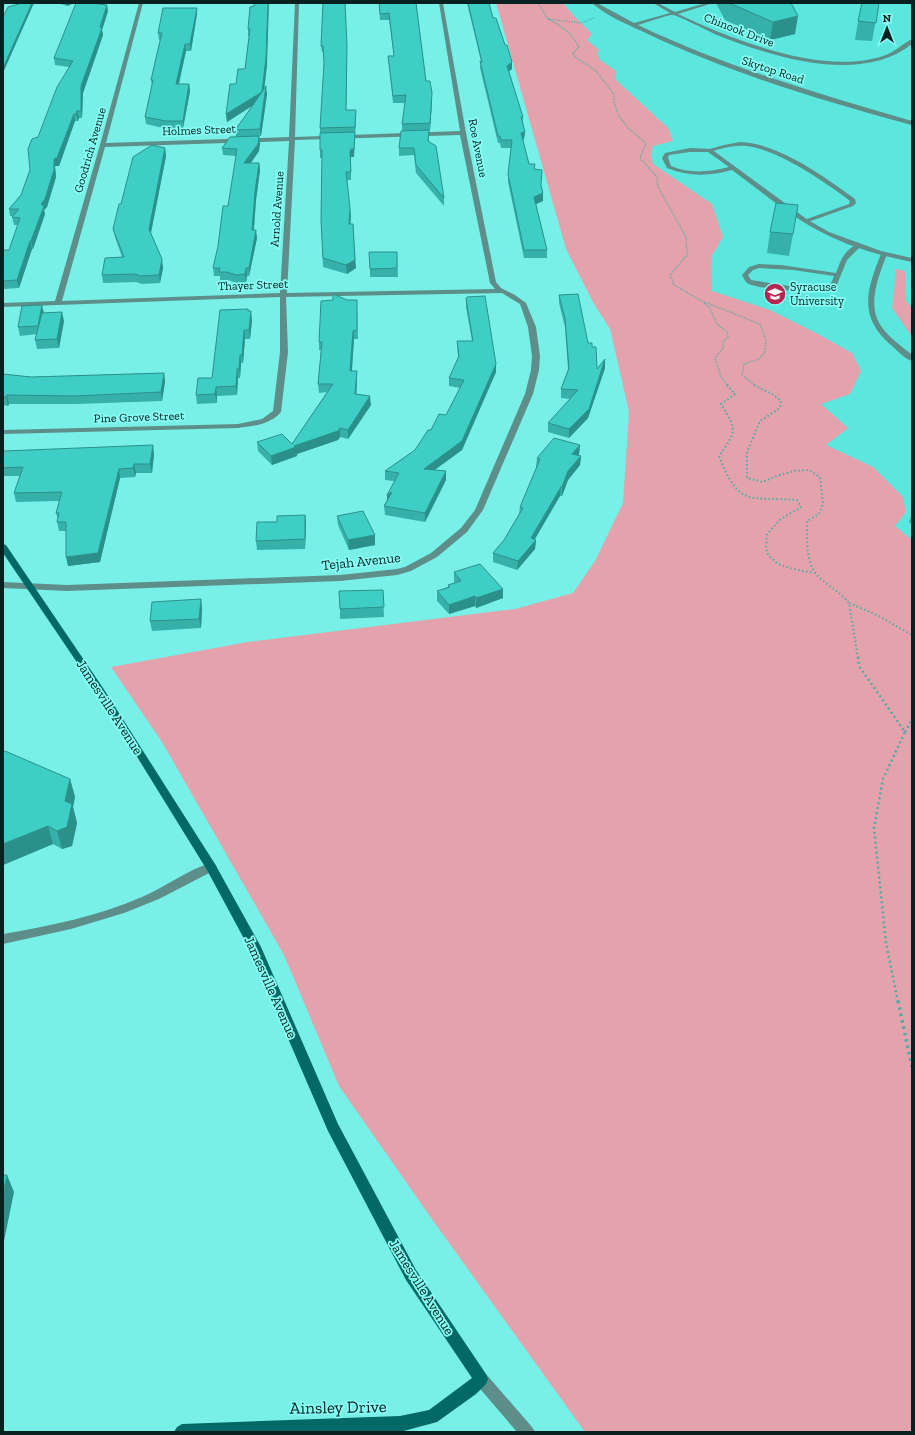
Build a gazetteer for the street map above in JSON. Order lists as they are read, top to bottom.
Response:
{
  "streets": {
    "street": [
      "Chinook Drive",
      "Skytop Road",
      "Holmes Street",
      "Roe Avenue",
      "Goodrich Avenue",
      "Arnold Avenue",
      "Thayer Street",
      "Pine Grove Street",
      "Tejah Avenue",
      "Jamesville Avenue",
      "Ainsley Drive"
    ]
  },
  "crossings": [
    ["Holmes Street", "Roe Avenue"],
    ["Holmes Street", "Goodrich Avenue"],
    ["Holmes Street", "Arnold Avenue"],
    ["Roe Avenue", "Thayer Street"],
    ["Roe Avenue", "Tejah Avenue"],
    ["Goodrich Avenue", "Thayer Street"],
    ["Arnold Avenue", "Thayer Street"],
    ["Arnold Avenue", "Pine Grove Street"],
    ["Thayer Street", "Tejah Avenue"],
    ["Tejah Avenue", "Jamesville Avenue"],
    ["Jamesville Avenue", "Ainsley Drive"]
  ],
  "places": {
    "school or university": ["Syracuse University"]
  },
  "north": "top"
}
